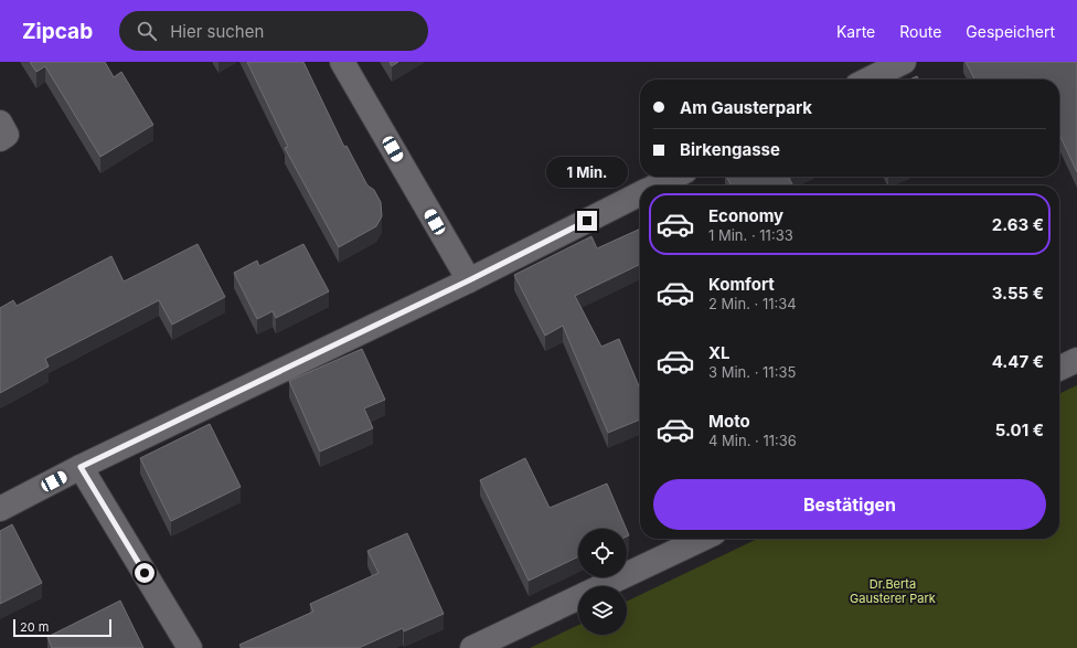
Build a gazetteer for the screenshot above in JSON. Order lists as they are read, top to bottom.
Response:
{
  "parks": ["Dr.Berta Gausterer Park"],
  "scale_bar": "20 m",
  "page": {
    "header": "Zipcab",
    "search": "Hier suchen",
    "nav": ["Karte", "Route", "Gespeichert"],
    "banner": ["Am Gausterpark", "Birkengasse"],
    "bubble": "1 Min.",
    "list": [
      {
        "name": "Economy",
        "note": "1 Min. · 11:33",
        "value": "2.63 €"
      },
      {
        "name": "Komfort",
        "note": "2 Min. · 11:34",
        "value": "3.55 €"
      },
      {
        "name": "XL",
        "note": "3 Min. · 11:35",
        "value": "4.47 €"
      },
      {
        "name": "Moto",
        "note": "4 Min. · 11:36",
        "value": "5.01 €"
      }
    ],
    "buttons": "Bestätigen",
    "scale": "20 m"
  }
}
